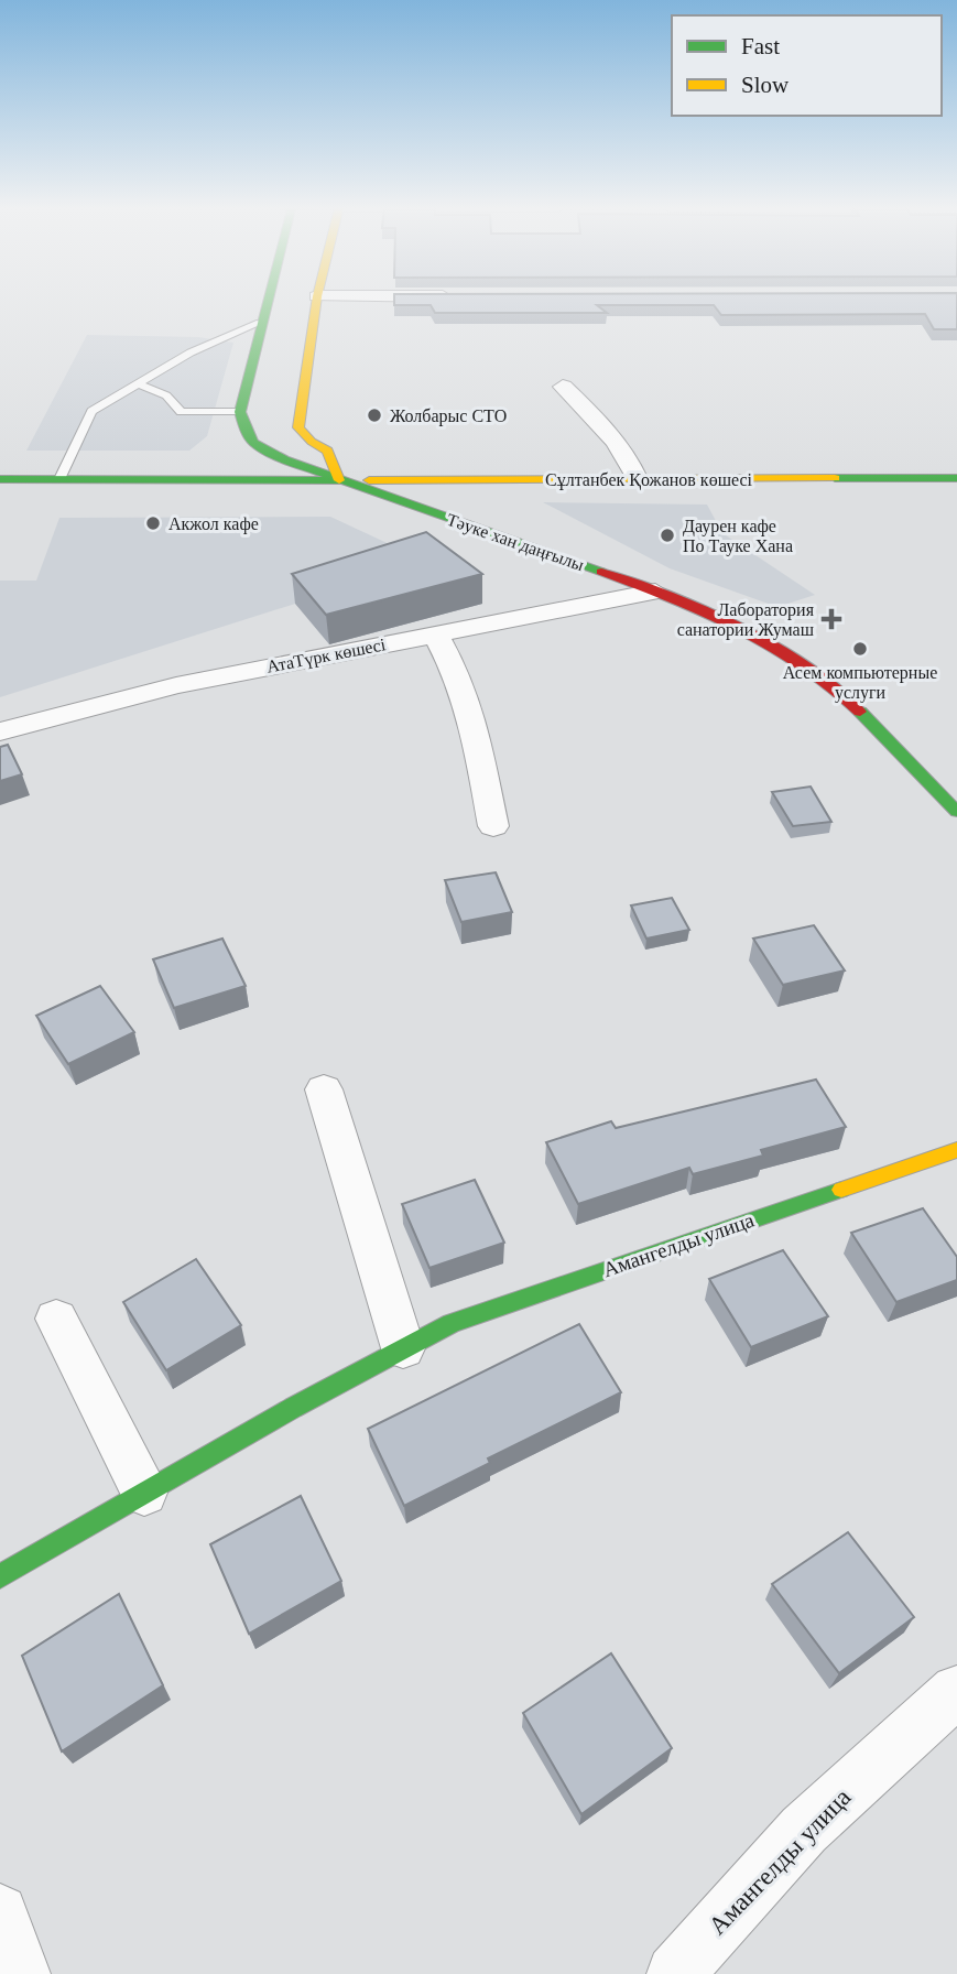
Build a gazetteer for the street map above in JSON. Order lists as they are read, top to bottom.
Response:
{
  "streets": {
    "main road": ["Сұлтанбек Қожанов көшесі", "Тәуке хан даңғылы", "Амангелды улица"],
    "street": ["АтаТүрк көшесі"]
  },
  "crossings": [
    ["Сұлтанбек Қожанов көшесі", "Тәуке хан даңғылы"],
    ["Тәуке хан даңғылы", "АтаТүрк көшесі"]
  ],
  "places": {
    "other": [
      "Жолбарыс СТО",
      "Акжол кафе",
      "Даурен кафе По Тауке Хана",
      "Асем компьютерные услуги"
    ],
    "health": ["Лаборатория санатории Жумаш"]
  },
  "legend": ["Fast", "Slow"]
}
